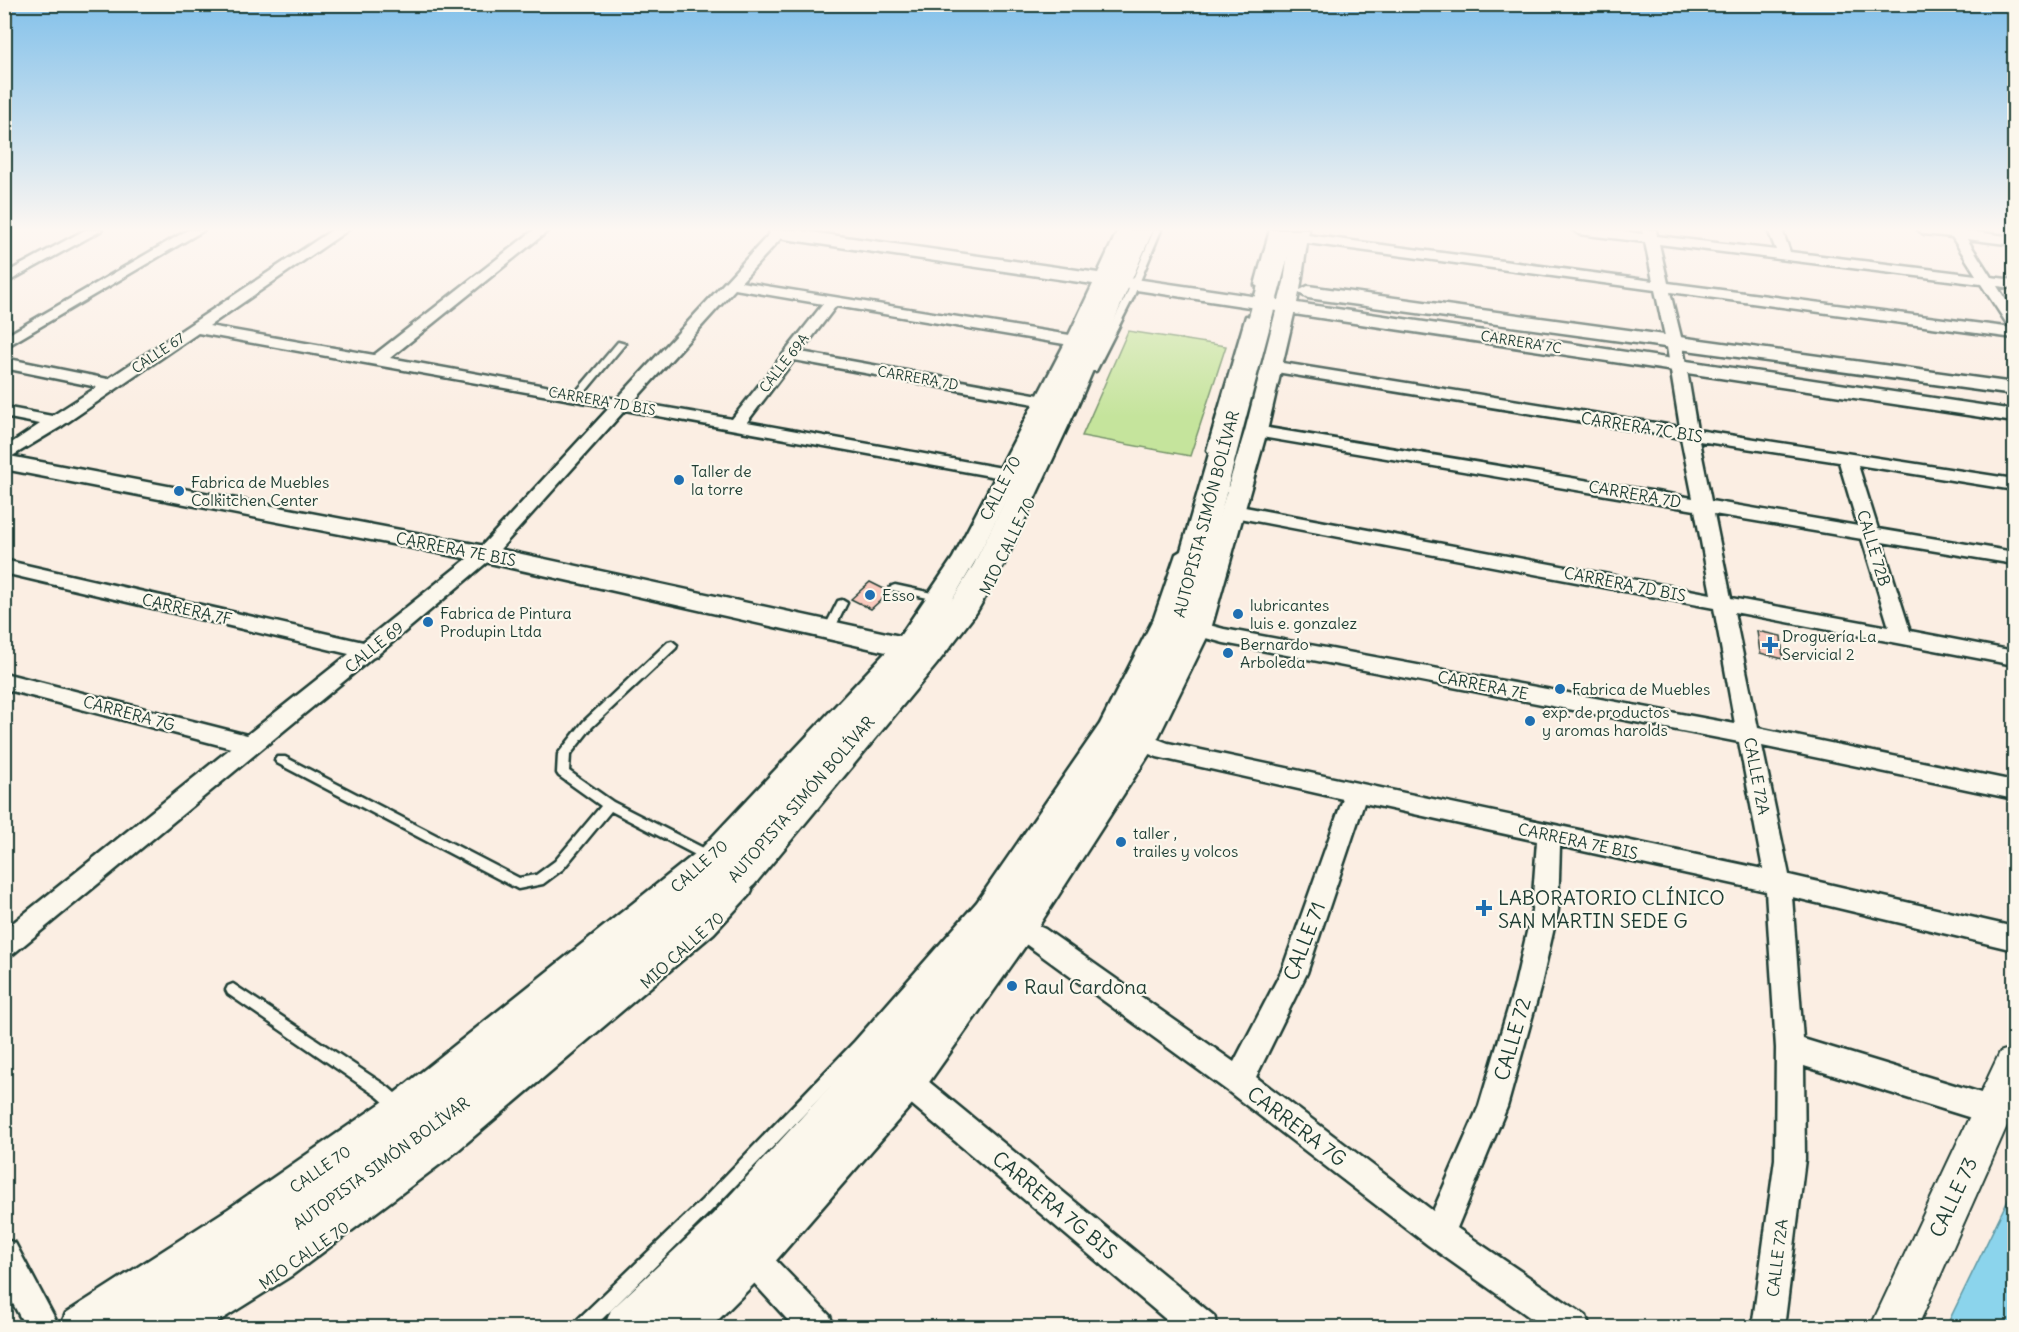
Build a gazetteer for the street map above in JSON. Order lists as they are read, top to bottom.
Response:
{
  "streets": {
    "highway": ["AUTOPISTA SIMÓN BOLÍVAR"],
    "main road": ["CALLE 73"],
    "street": [
      "CARRERA 7C",
      "CALLE 67",
      "CALLE 69A",
      "CARRERA 7D",
      "CARRERA 7D BIS",
      "CARRERA 7C BIS",
      "CALLE 70",
      "CALLE 72B",
      "CARRERA 7E BIS",
      "CARRERA 7F",
      "CALLE 69",
      "CARRERA 7E",
      "CARRERA 7G",
      "CALLE 72A",
      "CALLE 71",
      "CALLE 72",
      "CARRERA 7G BIS"
    ],
    "lane": ["MIO CALLE 70"]
  },
  "crossings": [
    ["CARRERA 7C", "AUTOPISTA SIMÓN BOLÍVAR"],
    ["CARRERA 7C", "CALLE 72A"],
    ["CALLE 67", "CARRERA 7D BIS"],
    ["CALLE 69A", "CARRERA 7D"],
    ["CALLE 69A", "CARRERA 7D BIS"],
    ["CARRERA 7D", "CALLE 70"],
    ["CARRERA 7D", "AUTOPISTA SIMÓN BOLÍVAR"],
    ["CARRERA 7D", "CALLE 72B"],
    ["CARRERA 7D", "CALLE 72A"],
    ["CARRERA 7D BIS", "CALLE 70"],
    ["CARRERA 7D BIS", "AUTOPISTA SIMÓN BOLÍVAR"],
    ["CARRERA 7D BIS", "CALLE 72B"],
    ["CARRERA 7D BIS", "CALLE 69"],
    ["CARRERA 7D BIS", "CALLE 72A"],
    ["CARRERA 7C BIS", "CALLE 72B"],
    ["CARRERA 7C BIS", "CALLE 72A"],
    ["CALLE 70", "AUTOPISTA SIMÓN BOLÍVAR"],
    ["CALLE 70", "CARRERA 7E BIS"],
    ["CARRERA 7E BIS", "CALLE 69"],
    ["CARRERA 7E BIS", "CALLE 72A"],
    ["CARRERA 7E BIS", "CALLE 71"],
    ["CARRERA 7E BIS", "CALLE 72"],
    ["CARRERA 7F", "CALLE 69"],
    ["CALLE 69", "CARRERA 7G"],
    ["CARRERA 7E", "CALLE 72A"],
    ["CARRERA 7G", "CALLE 71"],
    ["CARRERA 7G", "CALLE 72"]
  ],
  "places": {
    "other": [
      "Taller de la torre",
      "Fabrica de Muebles Colkitchen Center",
      "Esso",
      "lubricantes luis e. gonzalez",
      "Fabrica de Pintura Produpin Ltda",
      "Bernardo Arboleda",
      "Fabrica de Muebles",
      "exp. de productos y aromas harolds",
      "taller , trailes y volcos",
      "Raul Cardona"
    ],
    "health": ["Droguería La Servicial 2", "LABORATORIO CLÍNICO SAN MARTIN SEDE G"]
  }
}
